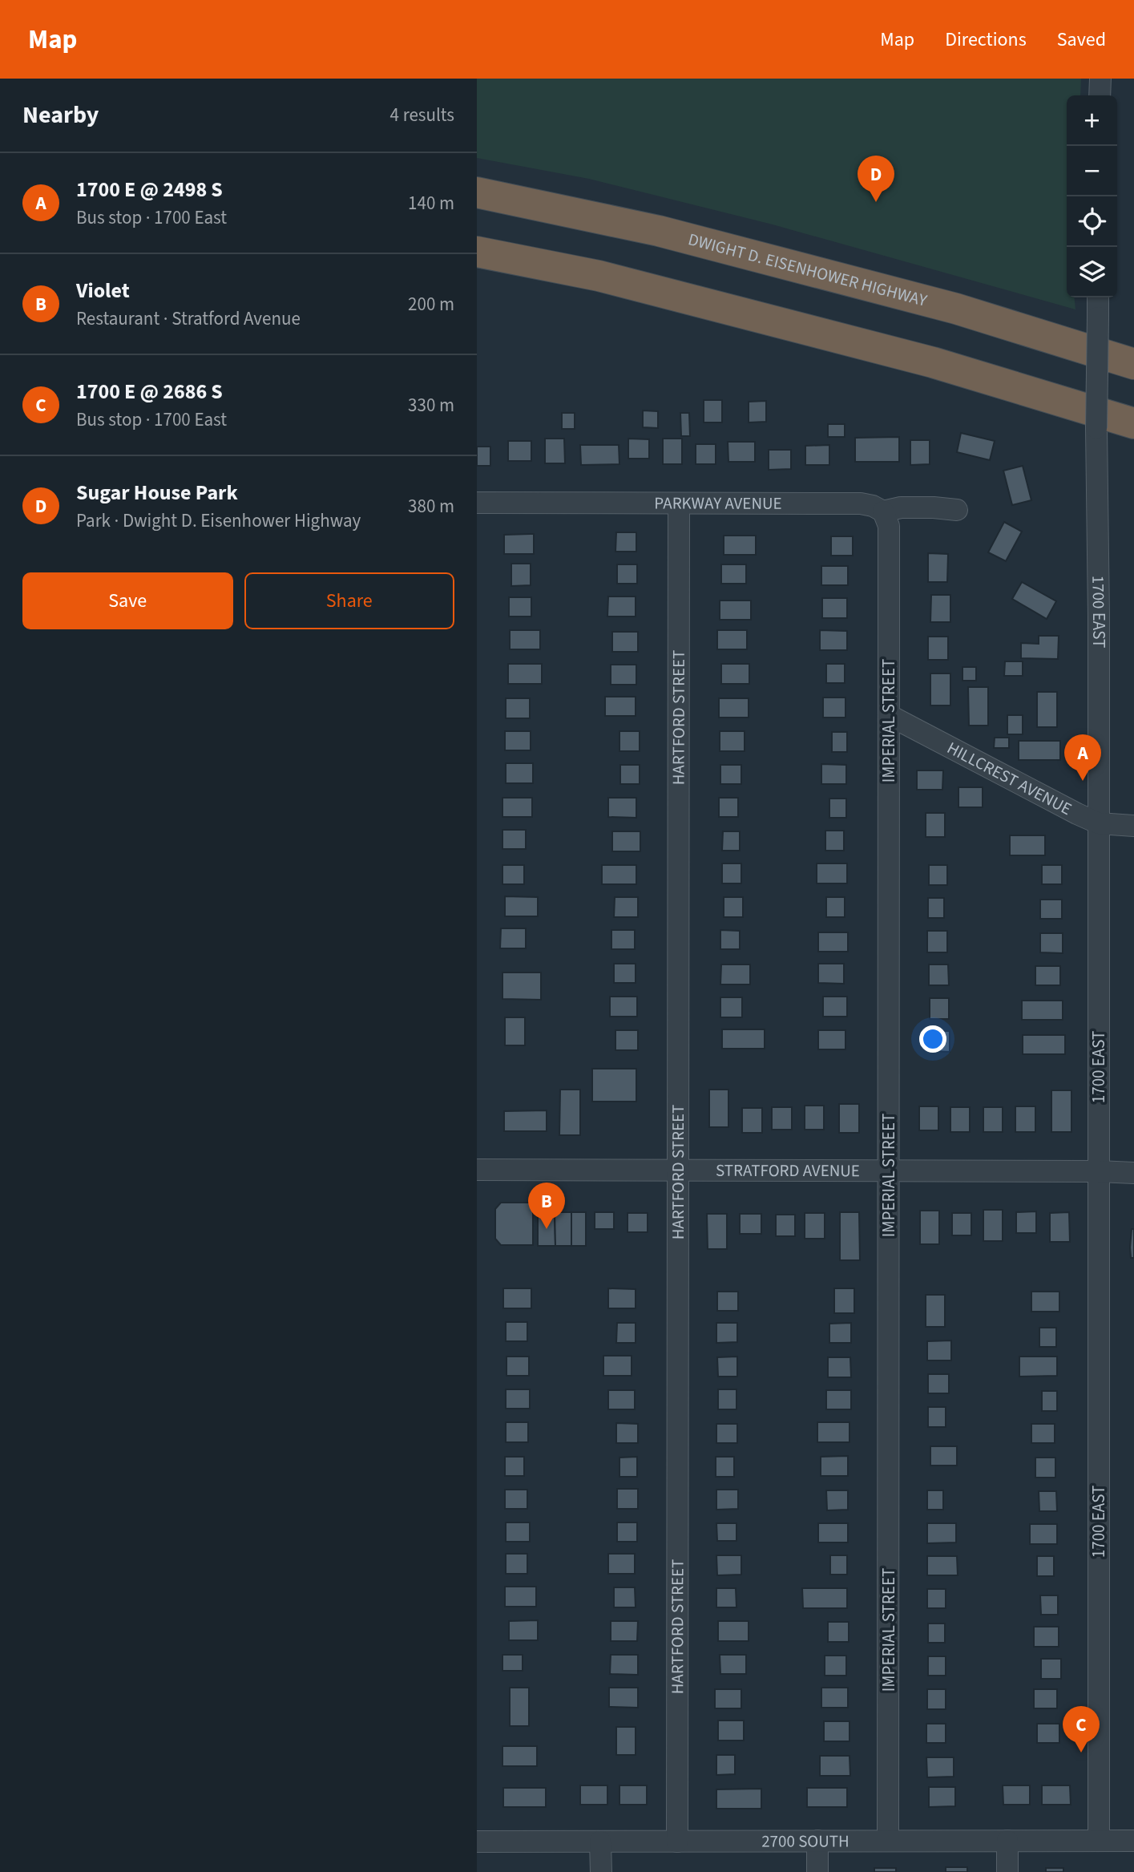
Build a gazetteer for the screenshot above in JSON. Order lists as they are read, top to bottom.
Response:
{
  "streets": {
    "highway": ["DWIGHT D. EISENHOWER HIGHWAY"],
    "street": [
      "PARKWAY AVENUE",
      "1700 EAST",
      "HARTFORD STREET",
      "IMPERIAL STREET",
      "HILLCREST AVENUE",
      "STRATFORD AVENUE",
      "2700 SOUTH"
    ]
  },
  "crossings": [
    ["PARKWAY AVENUE", "HARTFORD STREET"],
    ["PARKWAY AVENUE", "IMPERIAL STREET"],
    ["1700 EAST", "HILLCREST AVENUE"],
    ["1700 EAST", "STRATFORD AVENUE"],
    ["1700 EAST", "2700 SOUTH"],
    ["HARTFORD STREET", "STRATFORD AVENUE"],
    ["HARTFORD STREET", "2700 SOUTH"],
    ["IMPERIAL STREET", "HILLCREST AVENUE"],
    ["IMPERIAL STREET", "STRATFORD AVENUE"],
    ["IMPERIAL STREET", "2700 SOUTH"]
  ],
  "page": {
    "header": "Map",
    "nav": ["Map", "Directions", "Saved"],
    "heading": ["Nearby", "4 results"],
    "map_buttons": ["+", "−"],
    "list": [
      {
        "mark": "A",
        "name": "1700 E @ 2498 S",
        "note": "Bus stop · 1700 East",
        "value": "140 m"
      },
      {
        "mark": "B",
        "name": "Violet",
        "note": "Restaurant · Stratford Avenue",
        "value": "200 m"
      },
      {
        "mark": "C",
        "name": "1700 E @ 2686 S",
        "note": "Bus stop · 1700 East",
        "value": "330 m"
      },
      {
        "mark": "D",
        "name": "Sugar House Park",
        "note": "Park · Dwight D. Eisenhower Highway",
        "value": "380 m"
      }
    ],
    "pins": [
      "D",
      "A",
      "B",
      "C"
    ],
    "buttons": ["Save", "Share"]
  }
}
